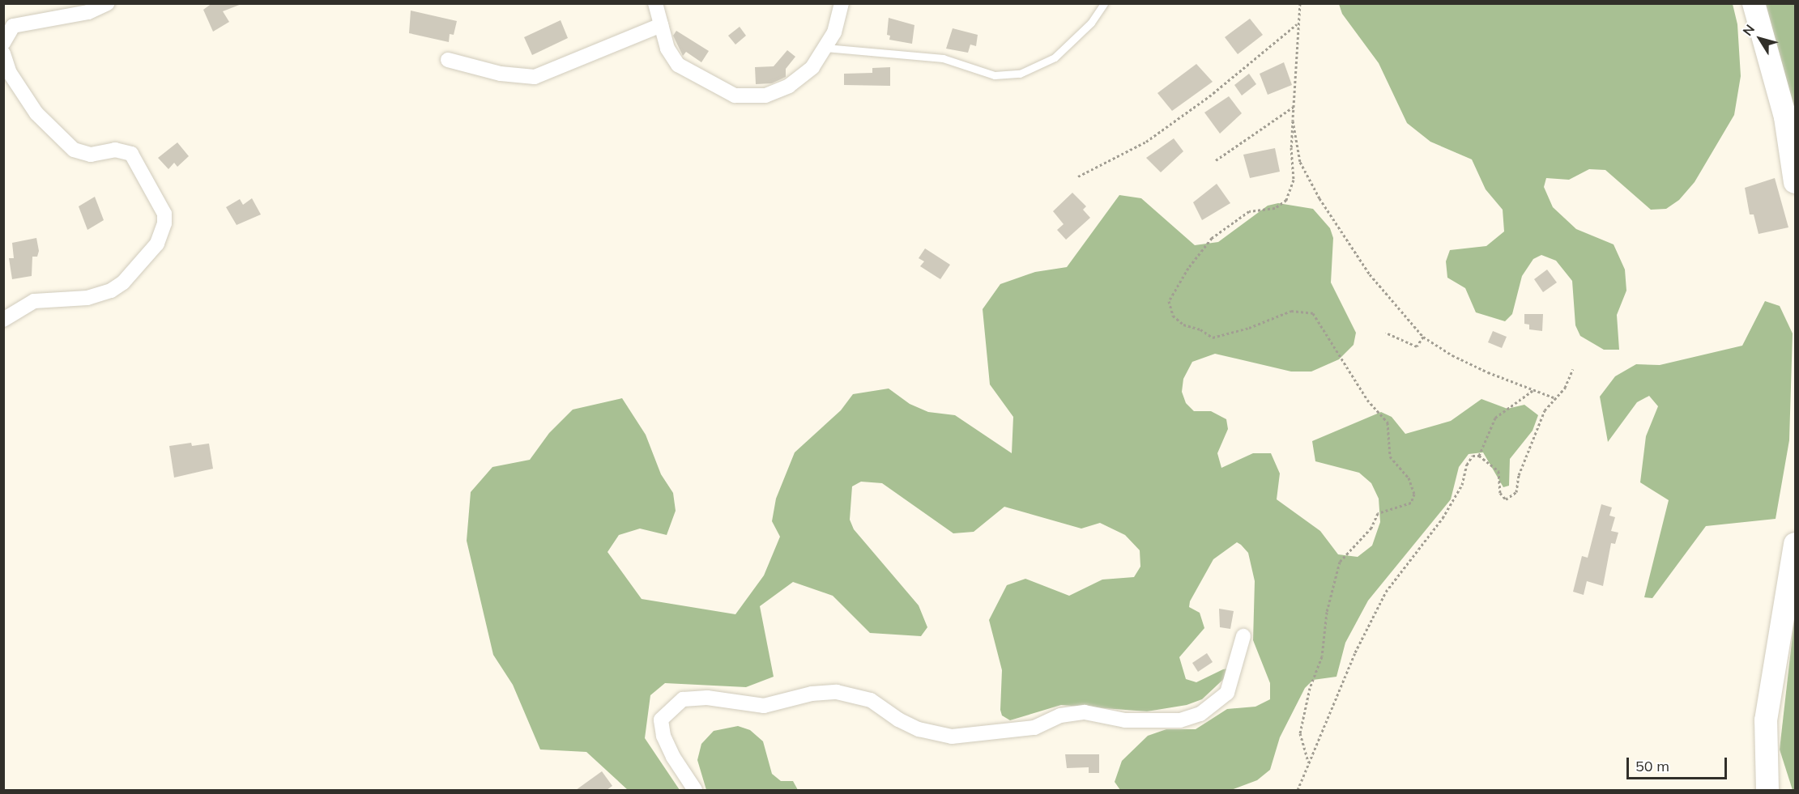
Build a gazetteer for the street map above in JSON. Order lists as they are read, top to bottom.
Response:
{
  "scale_bar": "50 m",
  "north": "top left"
}
